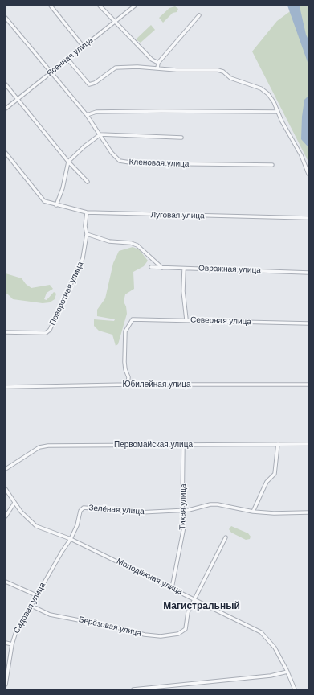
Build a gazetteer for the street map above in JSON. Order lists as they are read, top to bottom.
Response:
{
  "streets": {
    "street": [
      "Ясенная улица",
      "Кленовая улица",
      "Луговая улица",
      "Овражная улица",
      "Поворотная улица",
      "Северная улица",
      "Юбилейная улица",
      "Первомайская улица",
      "Тихая улица",
      "Зелёная улица",
      "Молодёжная улица",
      "Садовая улица",
      "Берёзовая улица"
    ]
  },
  "crossings": [
    ["Ясенная улица", "Кленовая улица"],
    ["Луговая улица", "Поворотная улица"],
    ["Северная улица", "Юбилейная улица"],
    ["Первомайская улица", "Тихая улица"],
    ["Тихая улица", "Зелёная улица"],
    ["Тихая улица", "Молодёжная улица"],
    ["Зелёная улица", "Молодёжная улица"],
    ["Зелёная улица", "Садовая улица"],
    ["Молодёжная улица", "Садовая улица"],
    ["Молодёжная улица", "Берёзовая улица"],
    ["Садовая улица", "Берёзовая улица"]
  ],
  "districts": ["Магистральный"]
}
